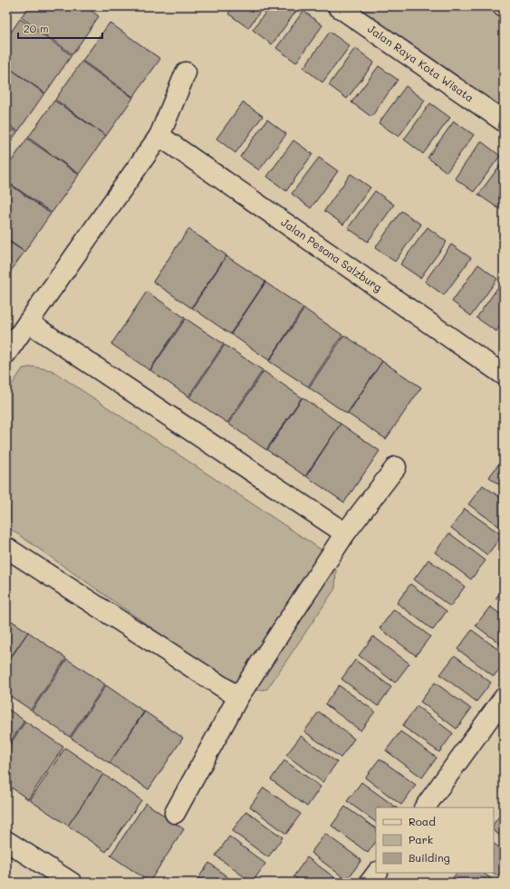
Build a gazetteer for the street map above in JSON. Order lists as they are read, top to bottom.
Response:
{
  "streets": {
    "street": ["Jalan Raya Kota Wisata", "Jalan Pesona Salzburg"]
  },
  "legend": ["Road", "Park", "Building"],
  "scale_bar": "20 m"
}
